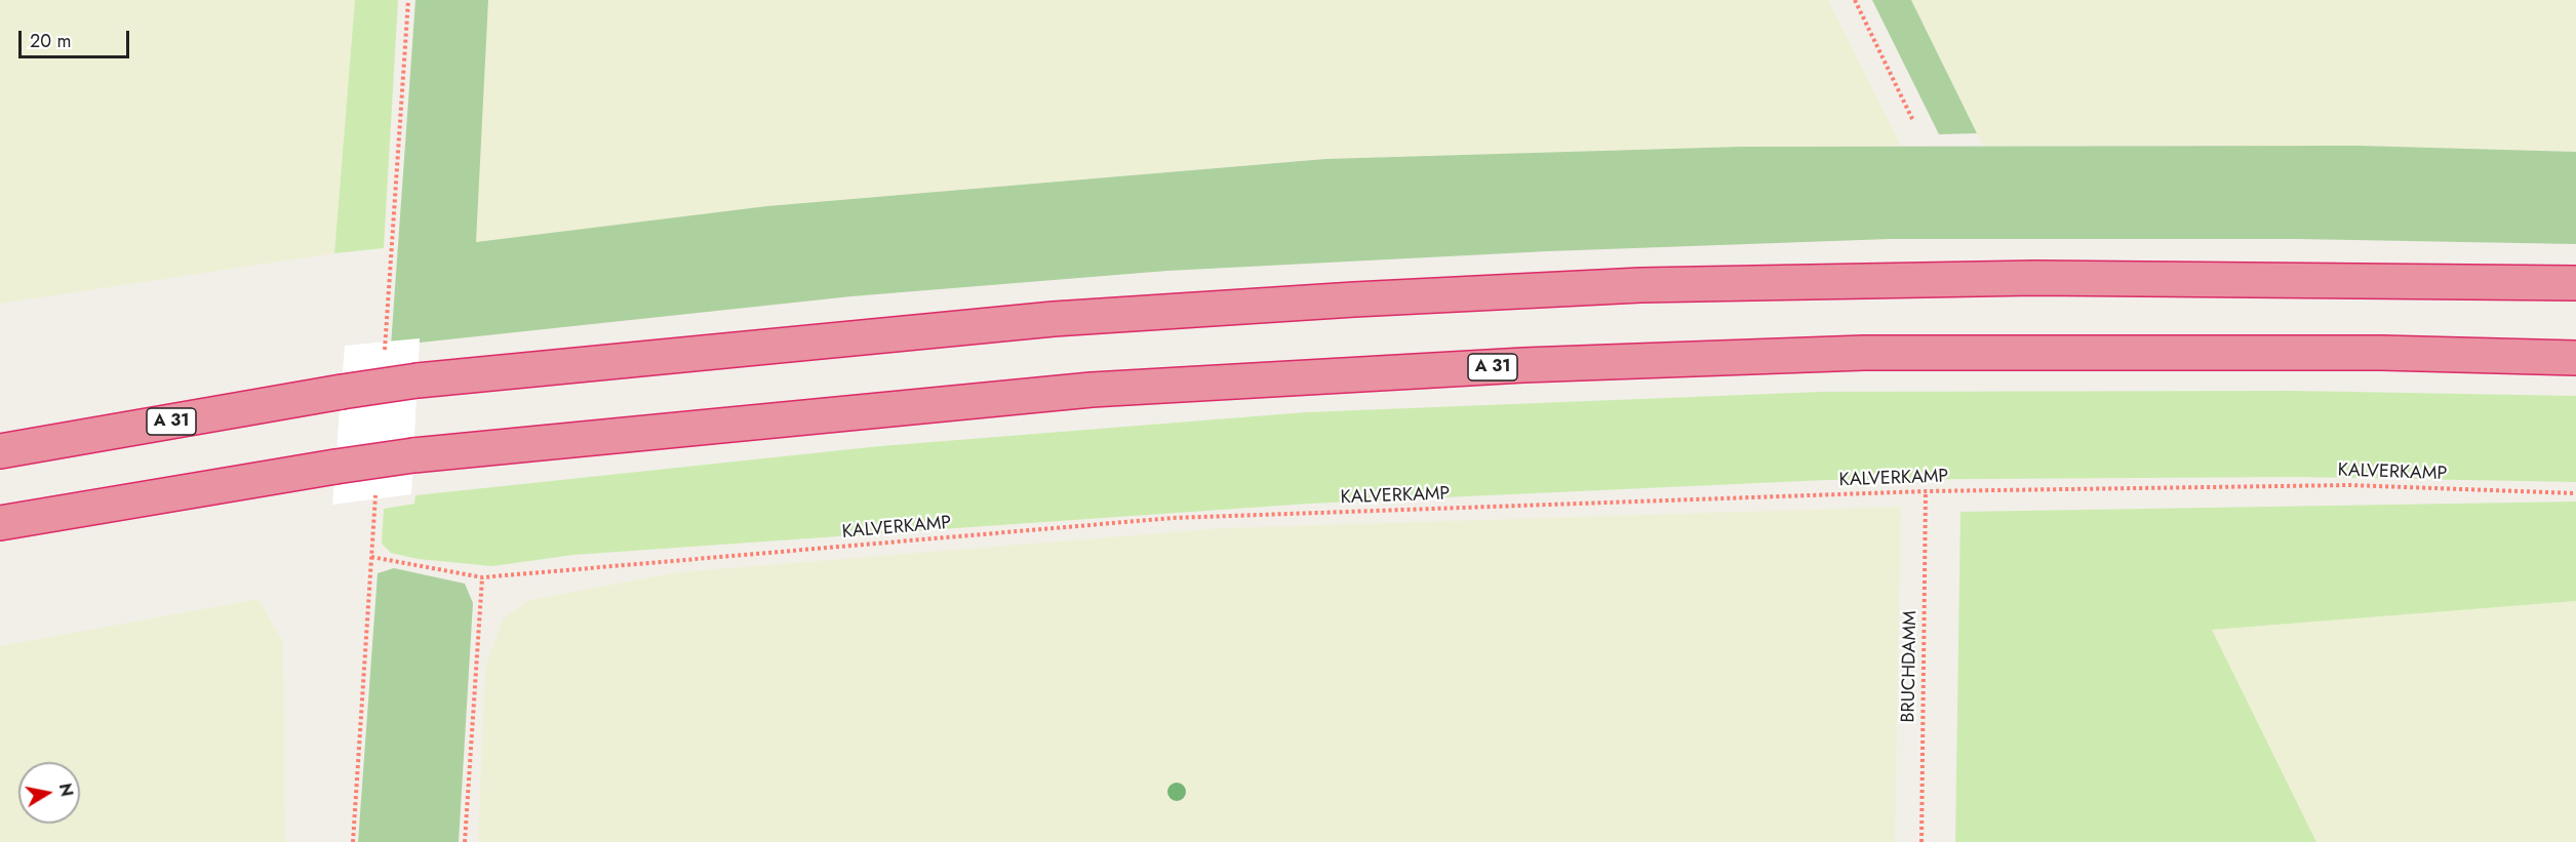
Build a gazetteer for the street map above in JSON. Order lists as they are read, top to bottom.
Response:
{
  "streets": {
    "highway": ["A 31"],
    "path": ["KALVERKAMP", "BRUCHDAMM"]
  },
  "crossings": [
    ["KALVERKAMP", "BRUCHDAMM"]
  ],
  "scale_bar": "20 m",
  "north": "right"
}
